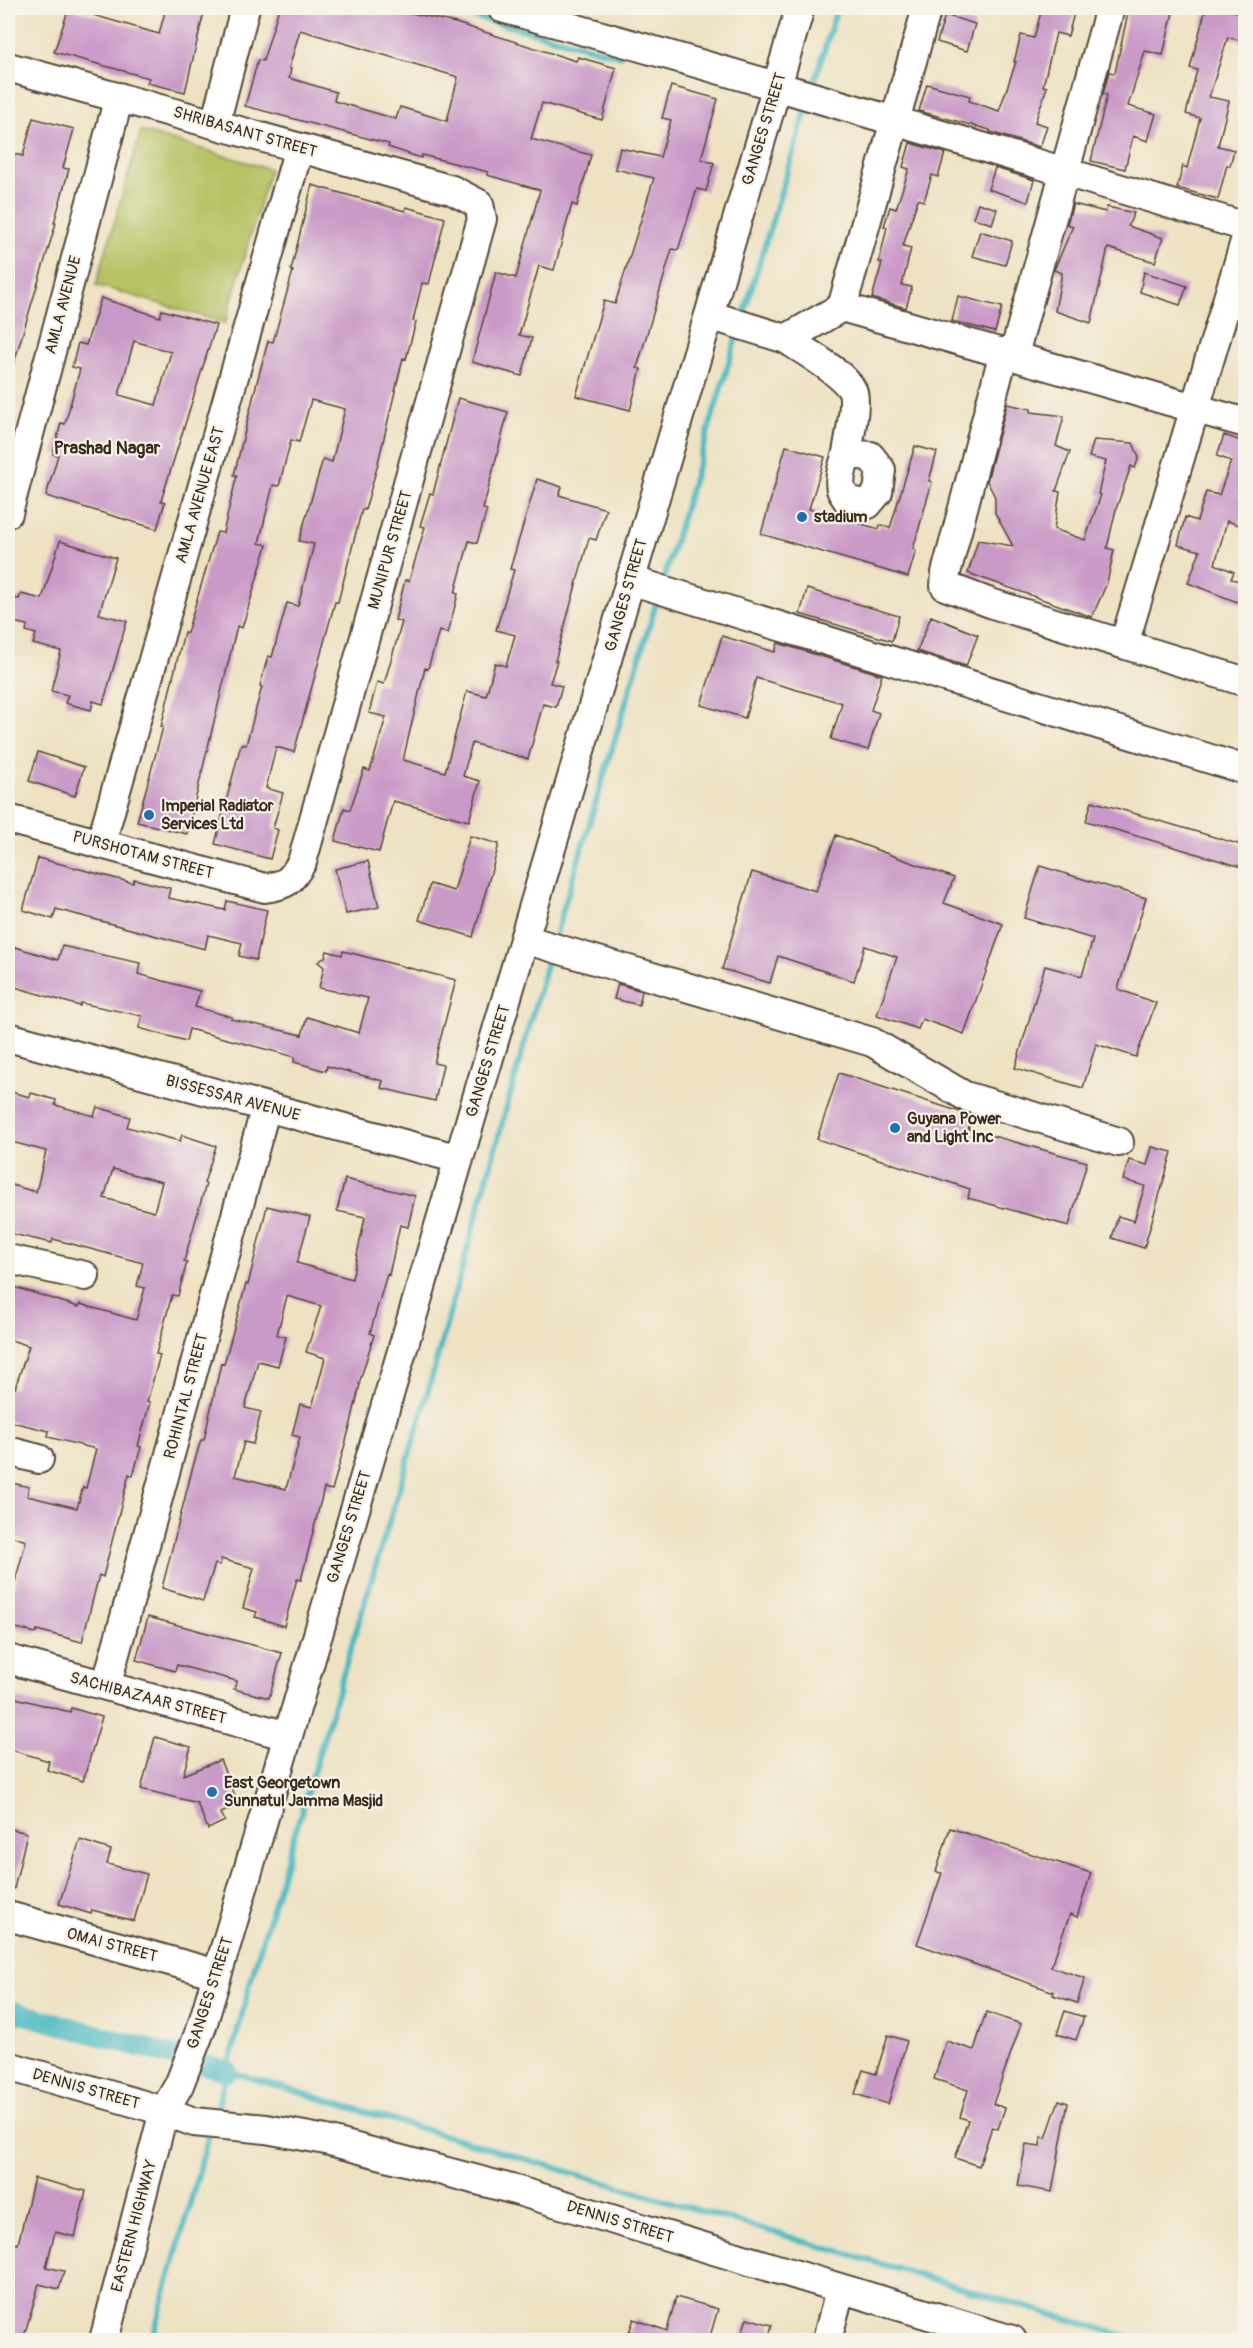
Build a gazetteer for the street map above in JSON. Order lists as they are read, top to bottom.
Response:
{
  "streets": {
    "street": [
      "GANGES STREET",
      "SHRIBASANT STREET",
      "AMLA AVENUE",
      "AMLA AVENUE EAST",
      "MUNIPUR STREET",
      "PURSHOTAM STREET",
      "BISSESSAR AVENUE",
      "ROHINTAL STREET",
      "SACHIBAZAAR STREET",
      "OMAI STREET",
      "DENNIS STREET",
      "EASTERN HIGHWAY"
    ]
  },
  "crossings": [
    ["GANGES STREET", "BISSESSAR AVENUE"],
    ["GANGES STREET", "SACHIBAZAAR STREET"],
    ["GANGES STREET", "OMAI STREET"],
    ["GANGES STREET", "DENNIS STREET"],
    ["GANGES STREET", "EASTERN HIGHWAY"],
    ["SHRIBASANT STREET", "AMLA AVENUE"],
    ["SHRIBASANT STREET", "AMLA AVENUE EAST"],
    ["SHRIBASANT STREET", "MUNIPUR STREET"],
    ["AMLA AVENUE EAST", "PURSHOTAM STREET"],
    ["MUNIPUR STREET", "PURSHOTAM STREET"],
    ["BISSESSAR AVENUE", "ROHINTAL STREET"],
    ["ROHINTAL STREET", "SACHIBAZAAR STREET"],
    ["DENNIS STREET", "EASTERN HIGHWAY"]
  ],
  "districts": ["Prashad Nagar"],
  "places": [
    "stadium",
    "Imperial Radiator Services Ltd",
    "Guyana Power and Light Inc",
    "East Georgetown Sunnatul Jamma Masjid"
  ]
}
